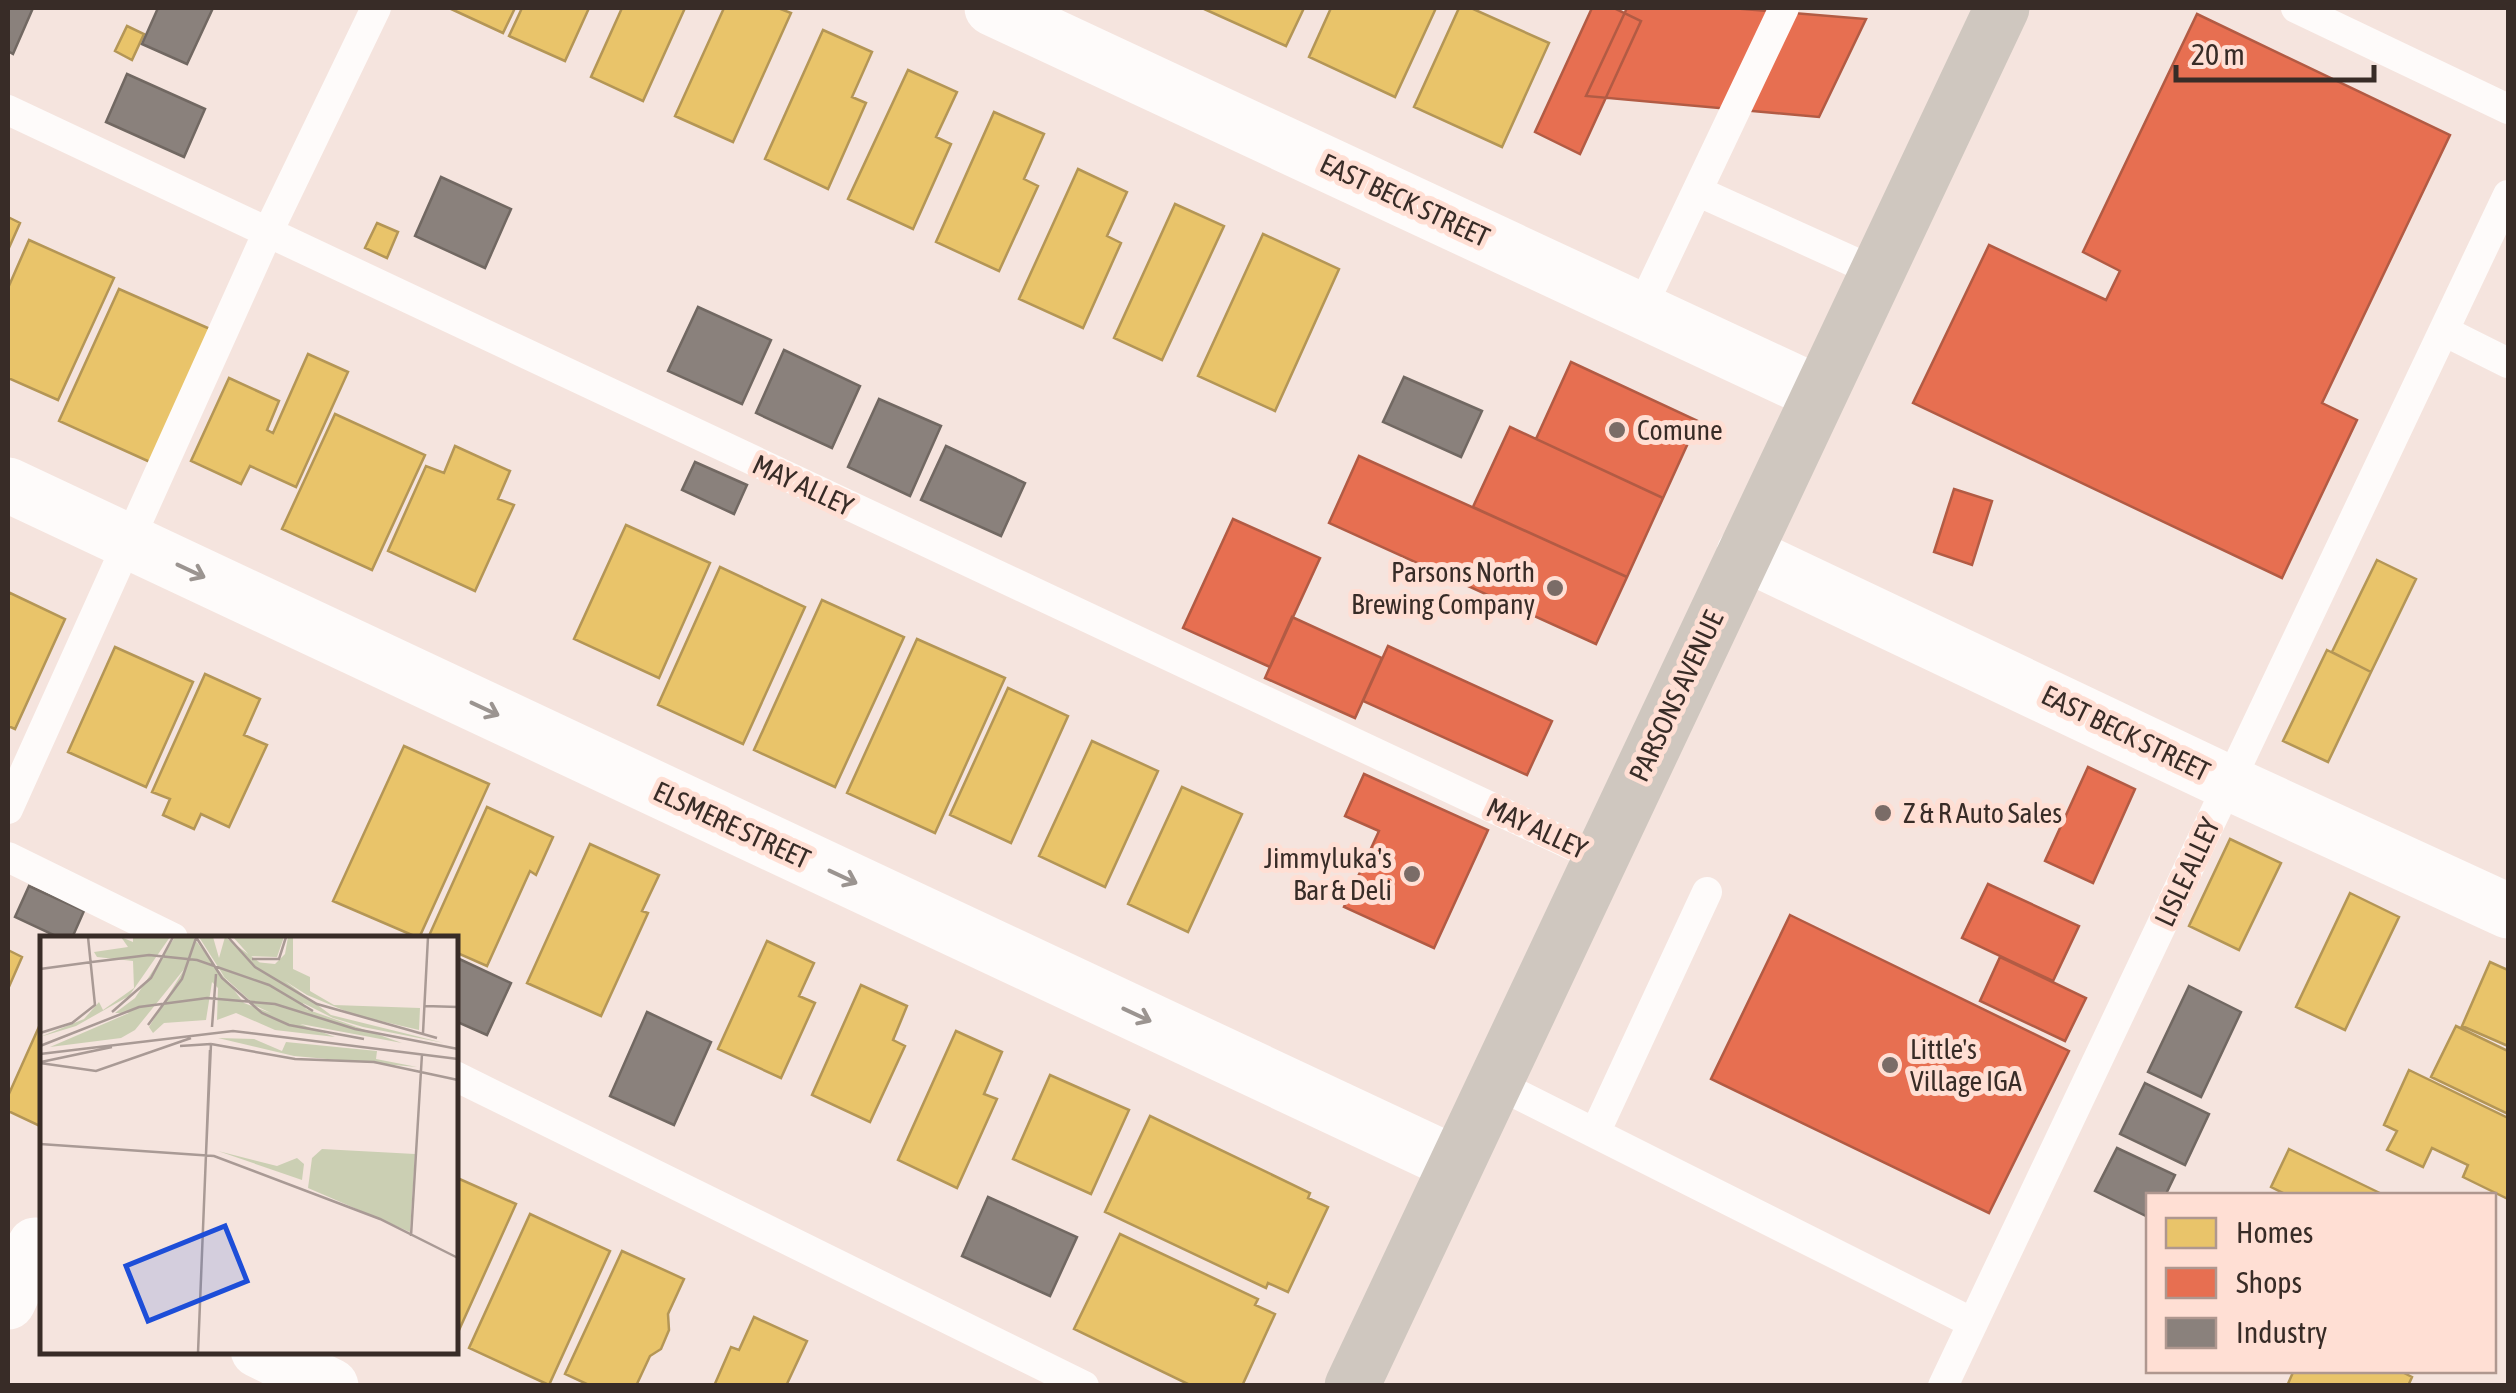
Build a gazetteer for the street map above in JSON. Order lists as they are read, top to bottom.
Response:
{
  "streets": {
    "main road": ["PARSONS AVENUE"],
    "street": ["EAST BECK STREET", "ELSMERE STREET"],
    "lane": ["MAY ALLEY", "LISLE ALLEY"]
  },
  "crossings": [
    ["EAST BECK STREET", "PARSONS AVENUE"],
    ["EAST BECK STREET", "LISLE ALLEY"],
    ["MAY ALLEY", "PARSONS AVENUE"],
    ["PARSONS AVENUE", "ELSMERE STREET"]
  ],
  "one_way": ["ELSMERE STREET"],
  "places": [
    "Comune",
    "Parsons North Brewing Company",
    "Z & R Auto Sales",
    "Jimmyluka's Bar & Deli",
    "Little's Village IGA"
  ],
  "legend": ["Homes", "Shops", "Industry"],
  "scale_bar": "20 m"
}
